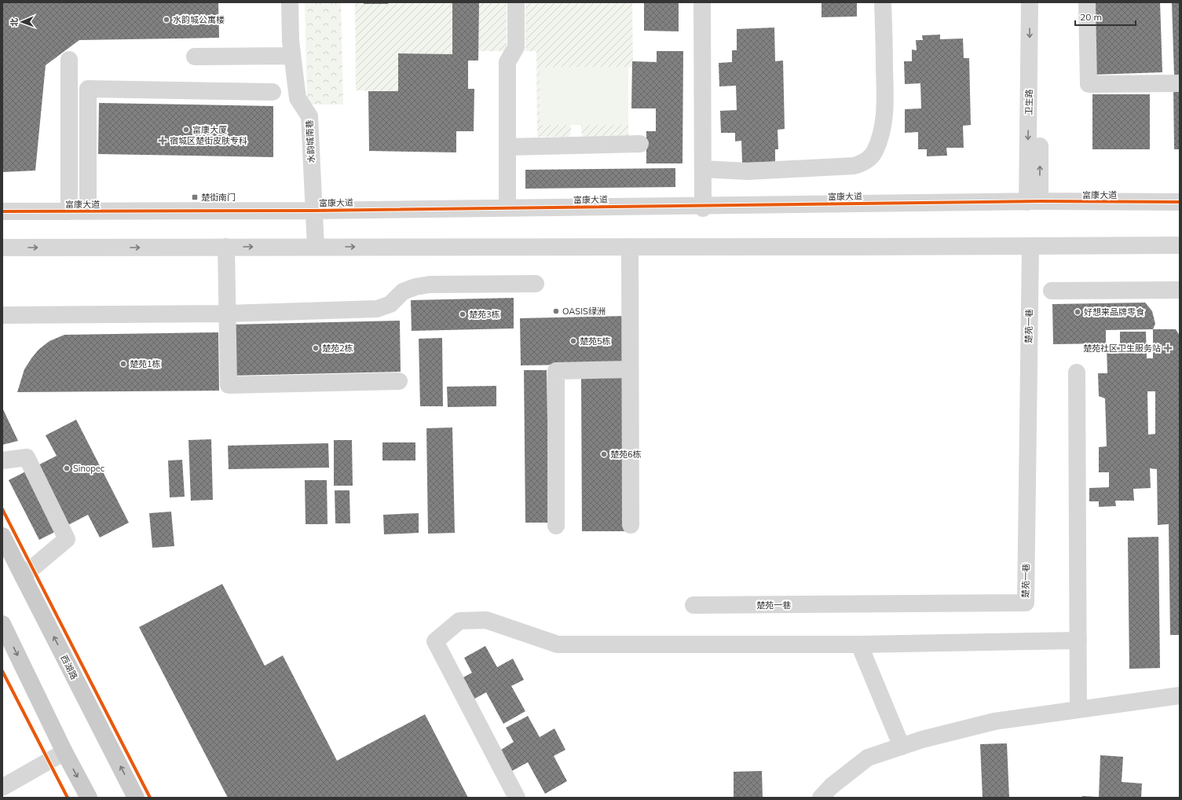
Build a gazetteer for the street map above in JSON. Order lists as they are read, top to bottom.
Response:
{
  "streets": {
    "main road": ["西湖路"],
    "street": [
      "卫生路",
      "水韵城南巷",
      "富康大道",
      "楚苑一巷"
    ]
  },
  "crossings": [
    ["卫生路", "富康大道"],
    ["水韵城南巷", "富康大道"]
  ],
  "places": {
    "other": [
      "水韵城公寓楼",
      "富康大厦",
      "OASIS绿洲",
      "好想来品牌零食",
      "楚苑3栋",
      "楚苑5栋",
      "楚苑2栋",
      "楚苑1栋",
      "楚苑6栋",
      "Sinopec"
    ],
    "health": ["宿城区楚街皮肤专科", "楚苑社区卫生服务站"],
    "transit": ["楚街南门"]
  },
  "scale_bar": "20 m",
  "north": "left"
}
